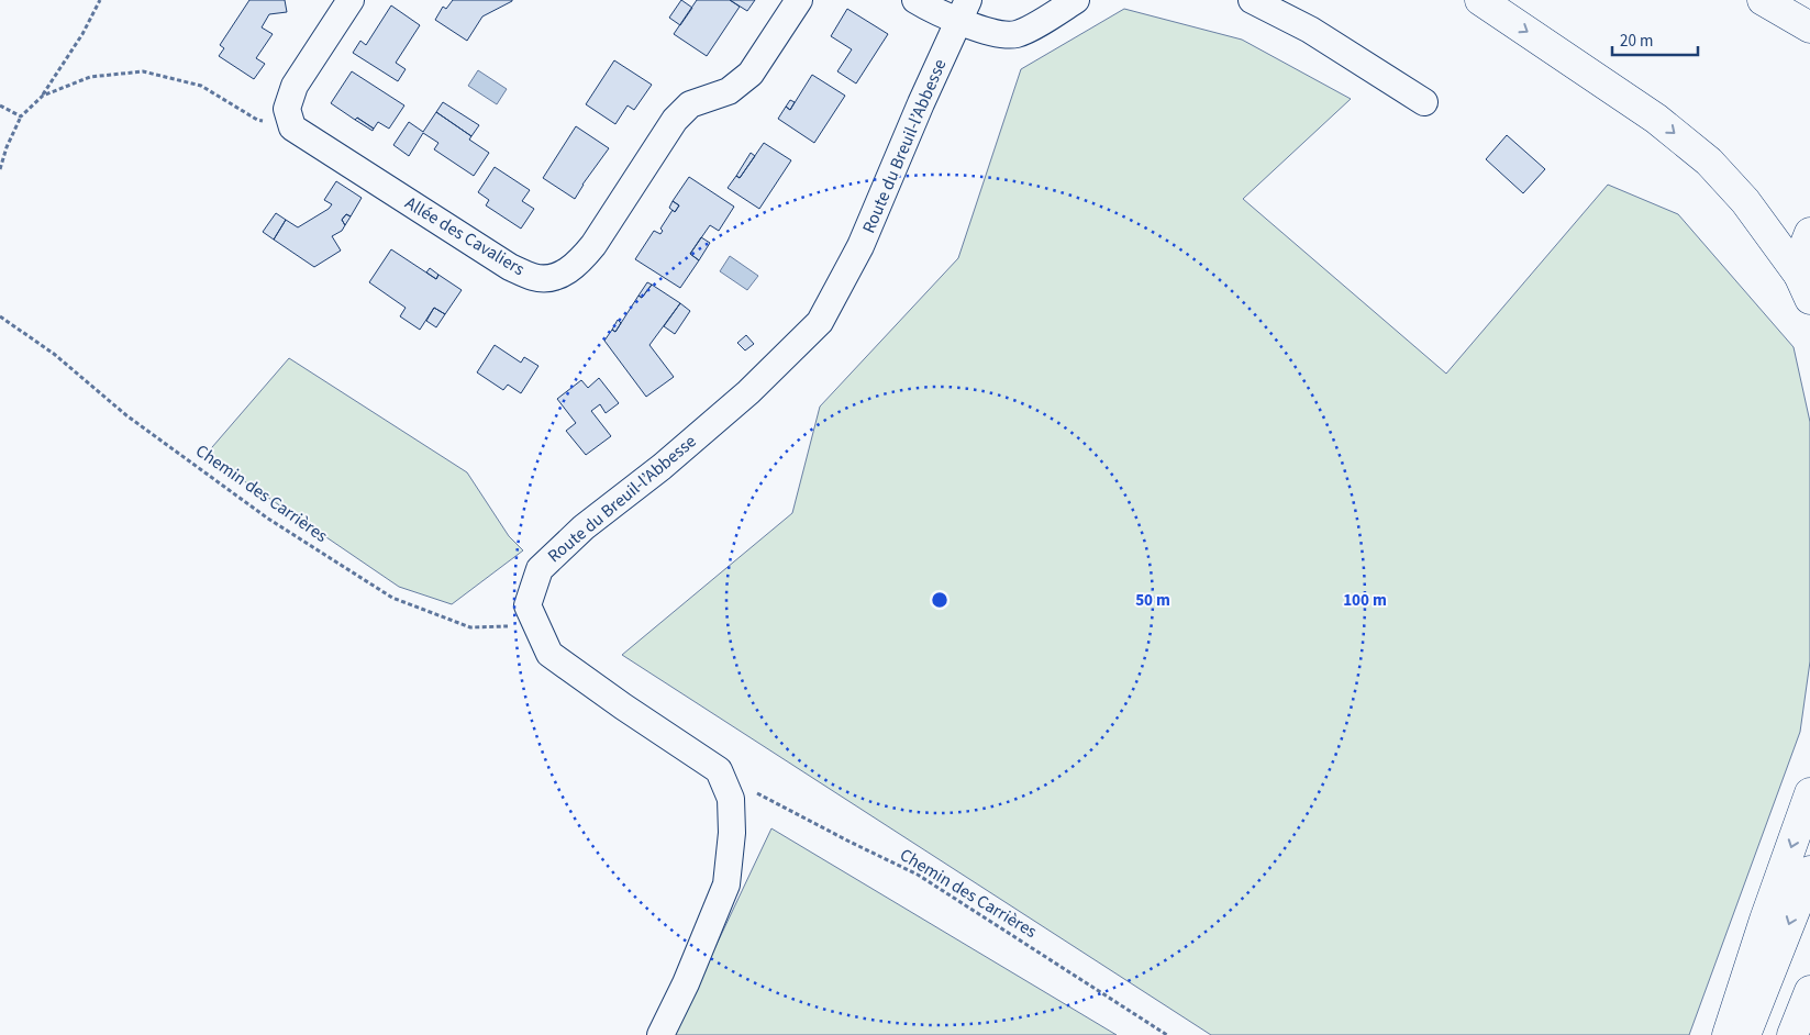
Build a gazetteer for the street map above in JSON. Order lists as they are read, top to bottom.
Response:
{
  "streets": {
    "street": ["Route du Breuil-l’Abbesse", "Allée des Cavaliers"],
    "path": ["Chemin des Carrières"]
  },
  "crossings": [
    ["Route du Breuil-l’Abbesse", "Chemin des Carrières"]
  ],
  "scale_bar": "20 m",
  "rings": ["50 m", "100 m"]
}
